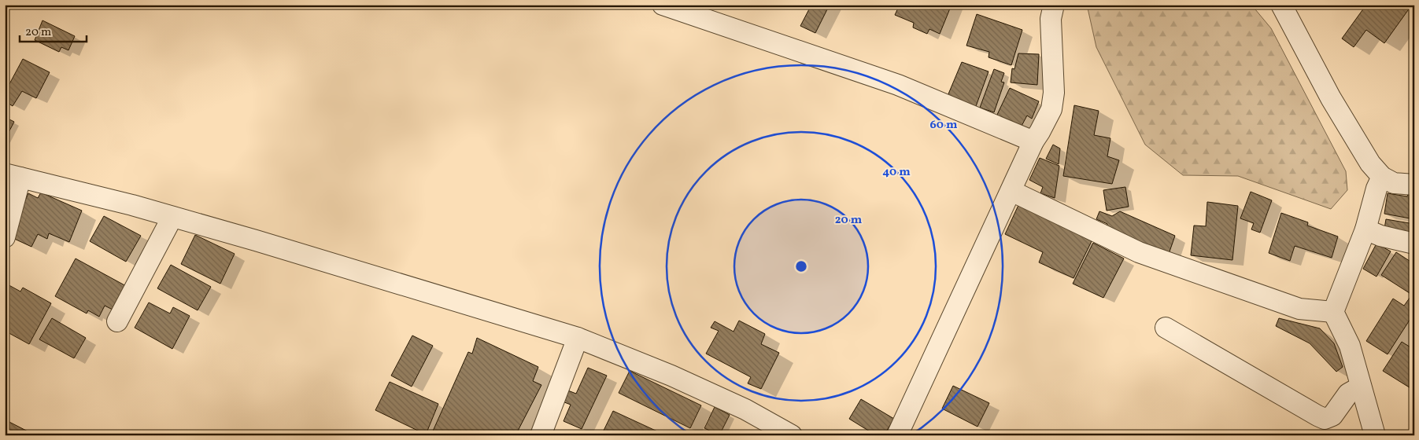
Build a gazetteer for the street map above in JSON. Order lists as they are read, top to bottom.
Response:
{
  "scale_bar": "20 m",
  "rings": ["60 m", "40 m", "20 m"]
}
